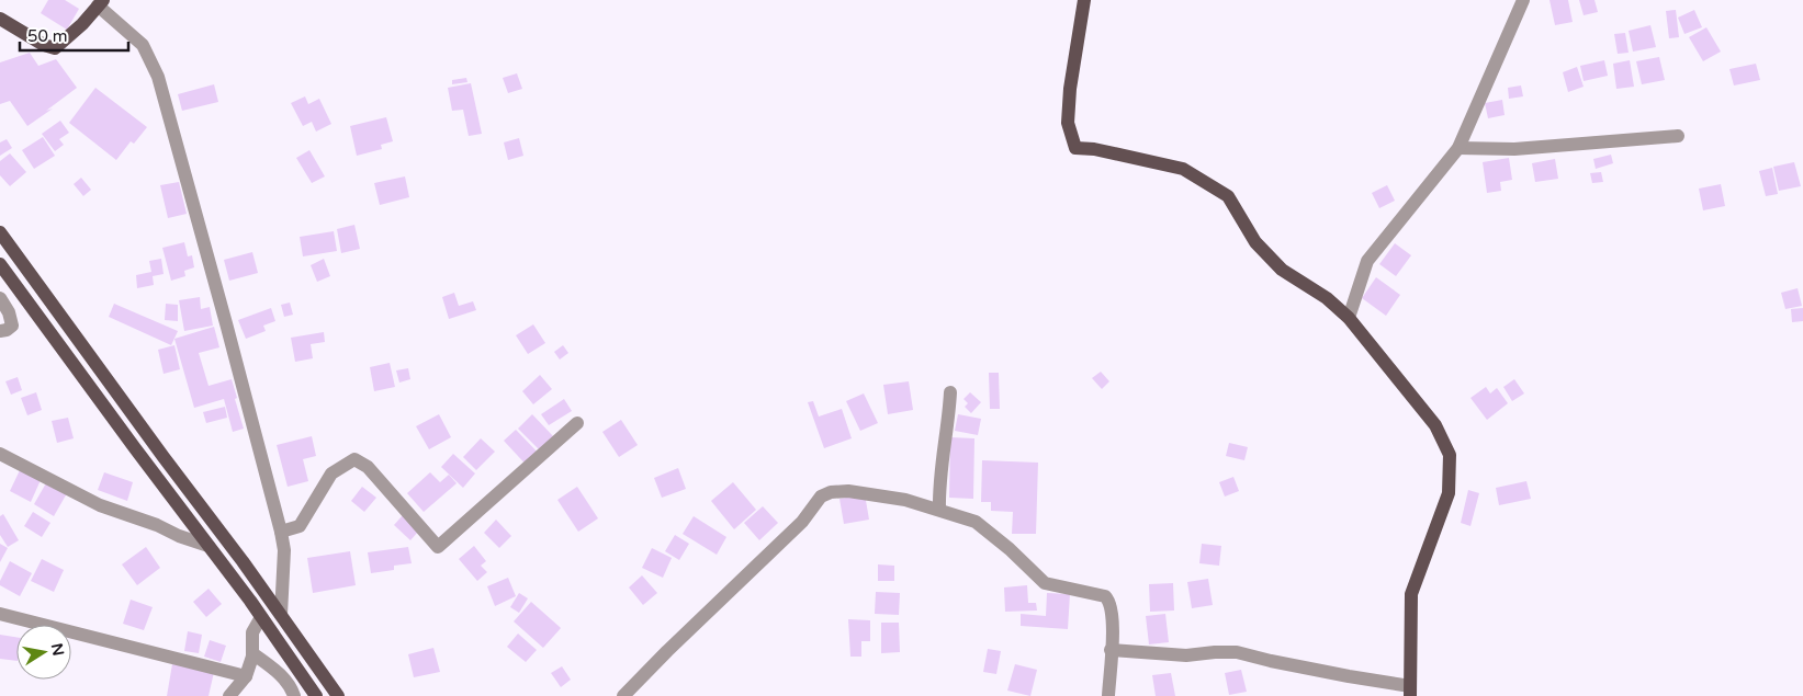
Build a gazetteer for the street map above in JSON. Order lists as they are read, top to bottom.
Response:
{
  "scale_bar": "50 m",
  "north": "right"
}
